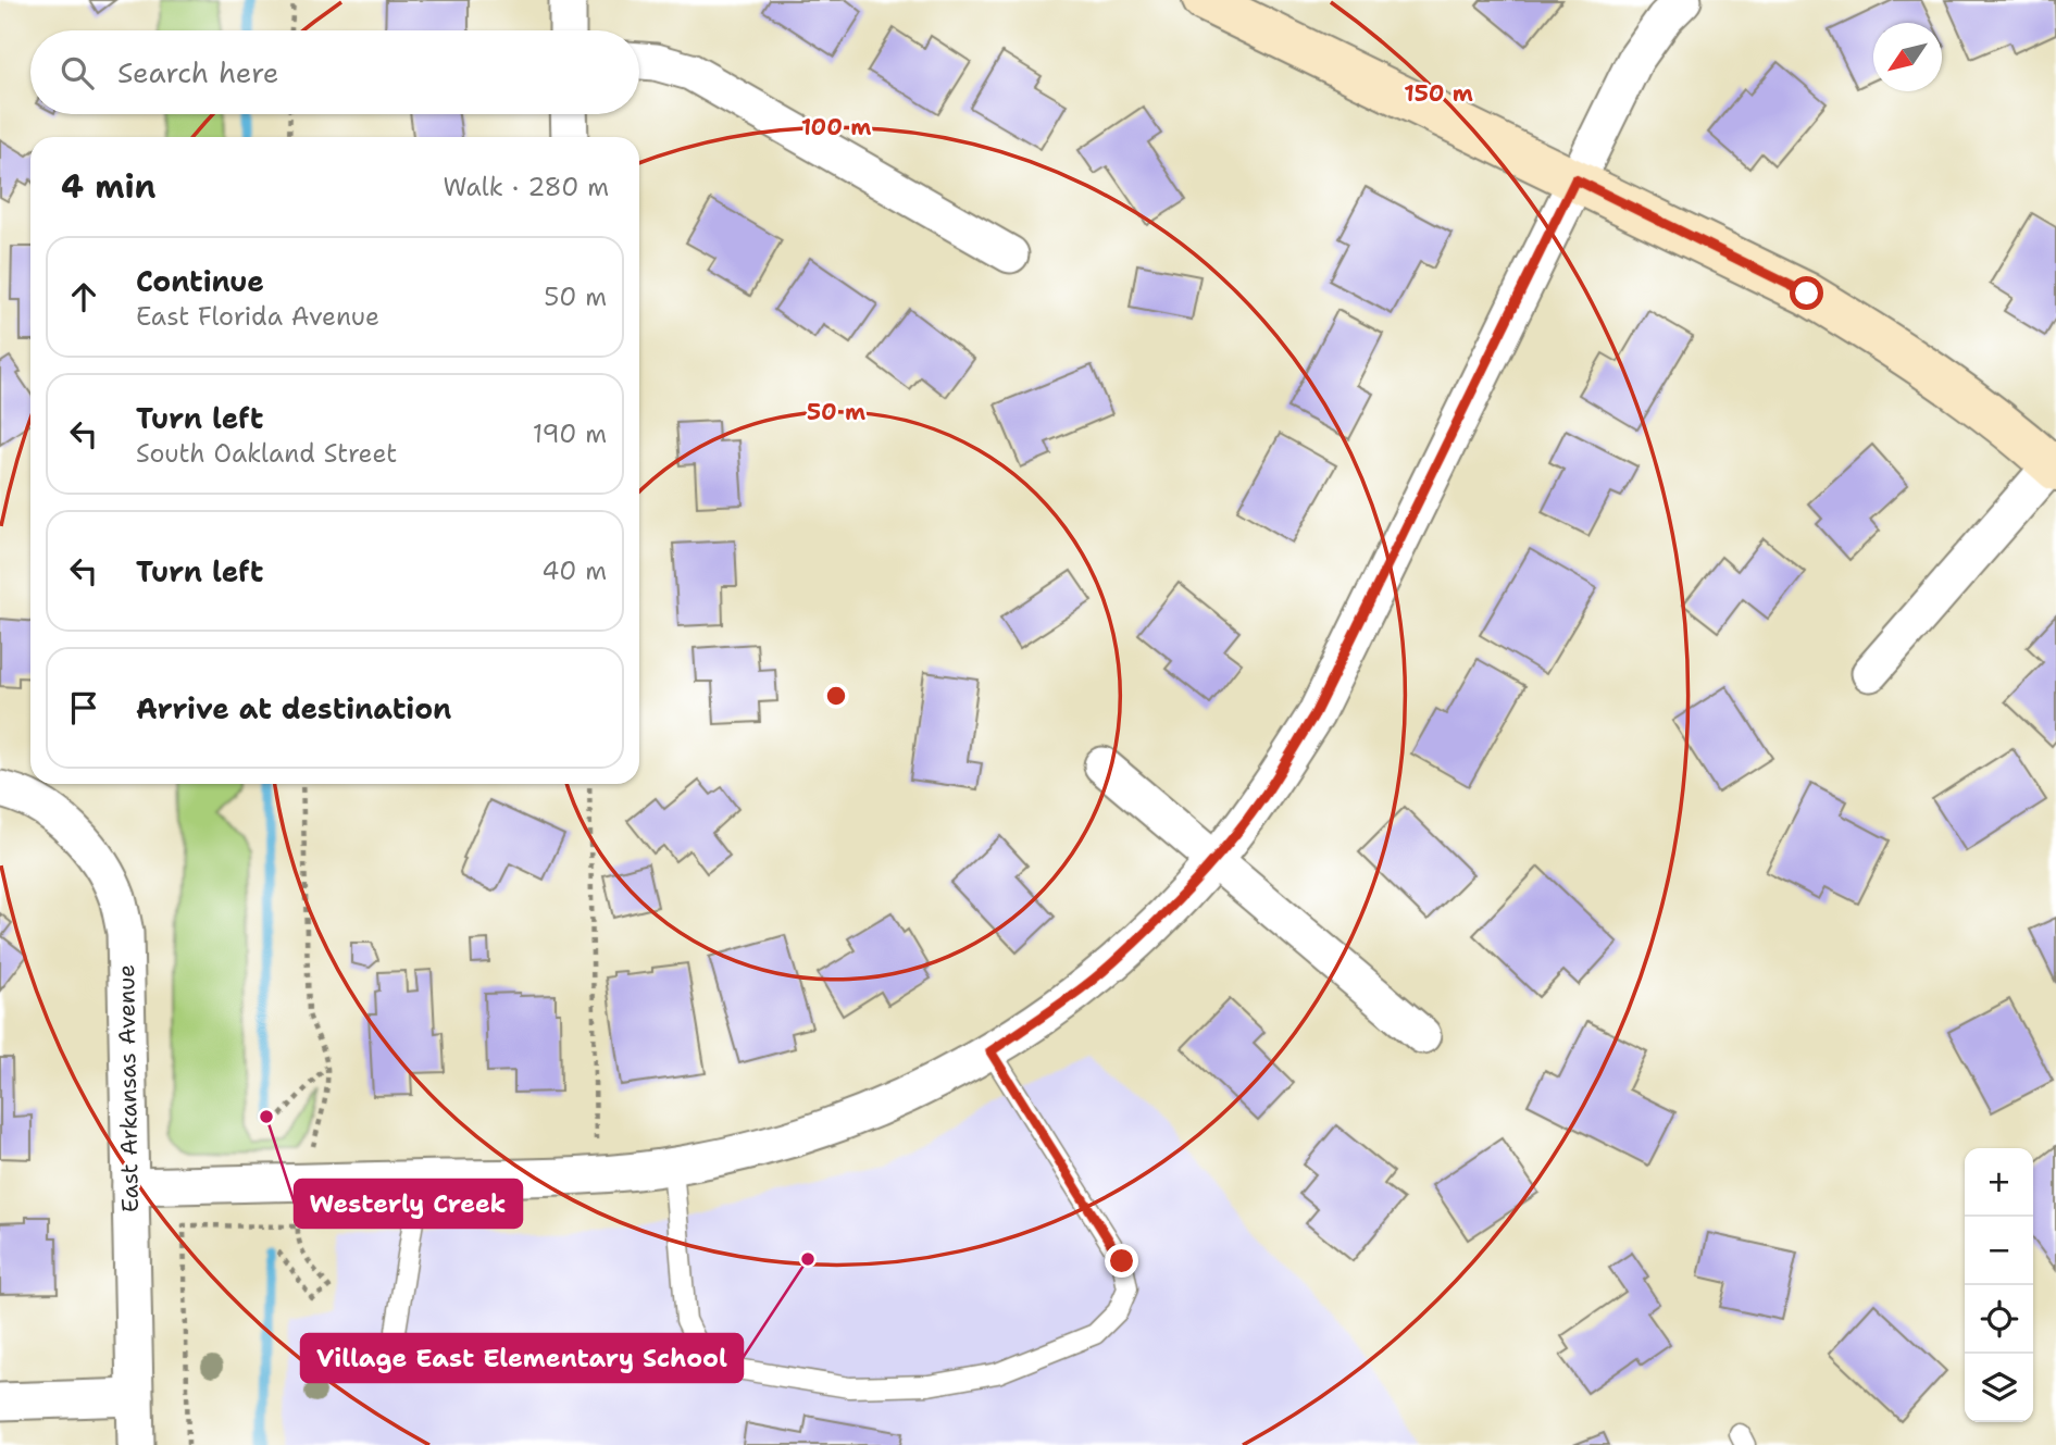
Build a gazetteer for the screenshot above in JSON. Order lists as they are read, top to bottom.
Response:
{
  "streets": {
    "street": ["East Arkansas Avenue"]
  },
  "places": ["Westerly Creek", "Village East Elementary School"],
  "north": "bottom left",
  "page": {
    "search": "Search here",
    "heading": ["4 min", "Walk · 280 m"],
    "list": [
      ["Continue", "East Florida Avenue", "50 m"],
      ["Turn left", "South Oakland Street", "190 m"],
      ["Turn left", "40 m"],
      "Arrive at destination"
    ],
    "map_buttons": ["+", "−"]
  },
  "rings": ["150 m", "100 m", "50 m"]
}
